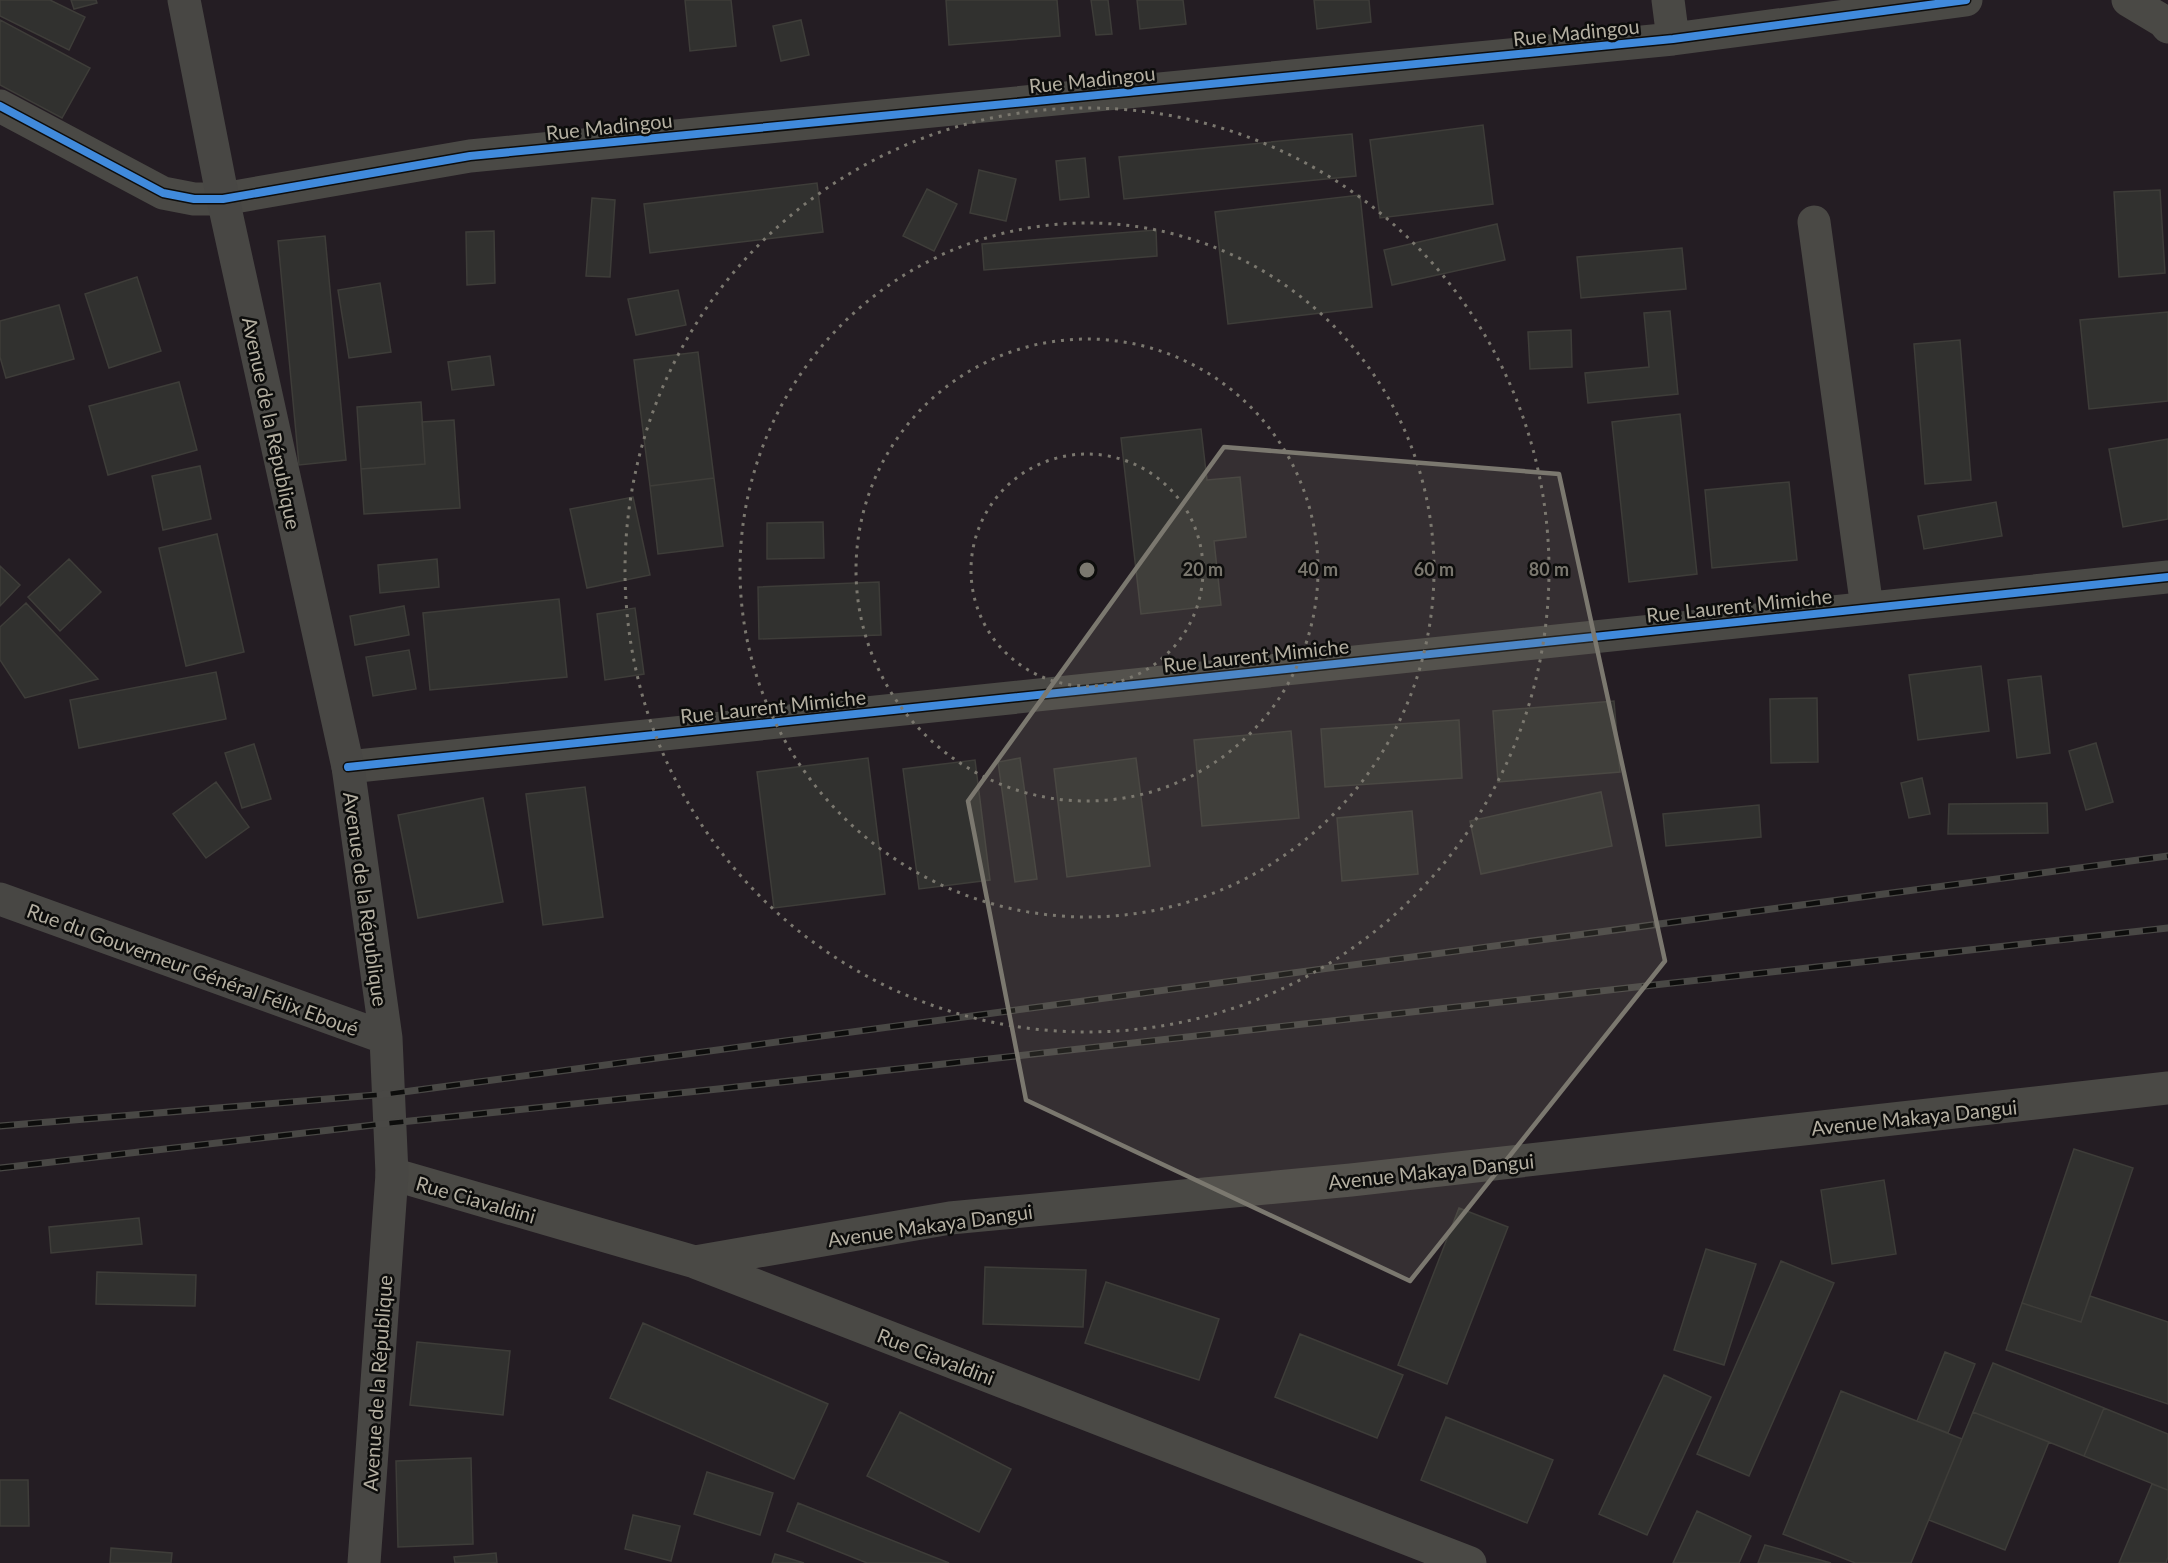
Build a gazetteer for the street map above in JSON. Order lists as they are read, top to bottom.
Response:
{
  "streets": {
    "street": [
      "Rue Madingou",
      "Avenue de la République",
      "Rue Laurent Mimiche",
      "Rue du Gouverneur Général Félix Eboué",
      "Avenue Makaya Dangui",
      "Rue Ciavaldini"
    ]
  },
  "crossings": [
    ["Rue Madingou", "Avenue de la République"],
    ["Avenue de la République", "Rue Laurent Mimiche"],
    ["Avenue de la République", "Rue du Gouverneur Général Félix Eboué"],
    ["Avenue de la République", "Rue Ciavaldini"],
    ["Avenue Makaya Dangui", "Rue Ciavaldini"]
  ],
  "rings": [
    "20 m",
    "40 m",
    "60 m",
    "80 m"
  ]
}
